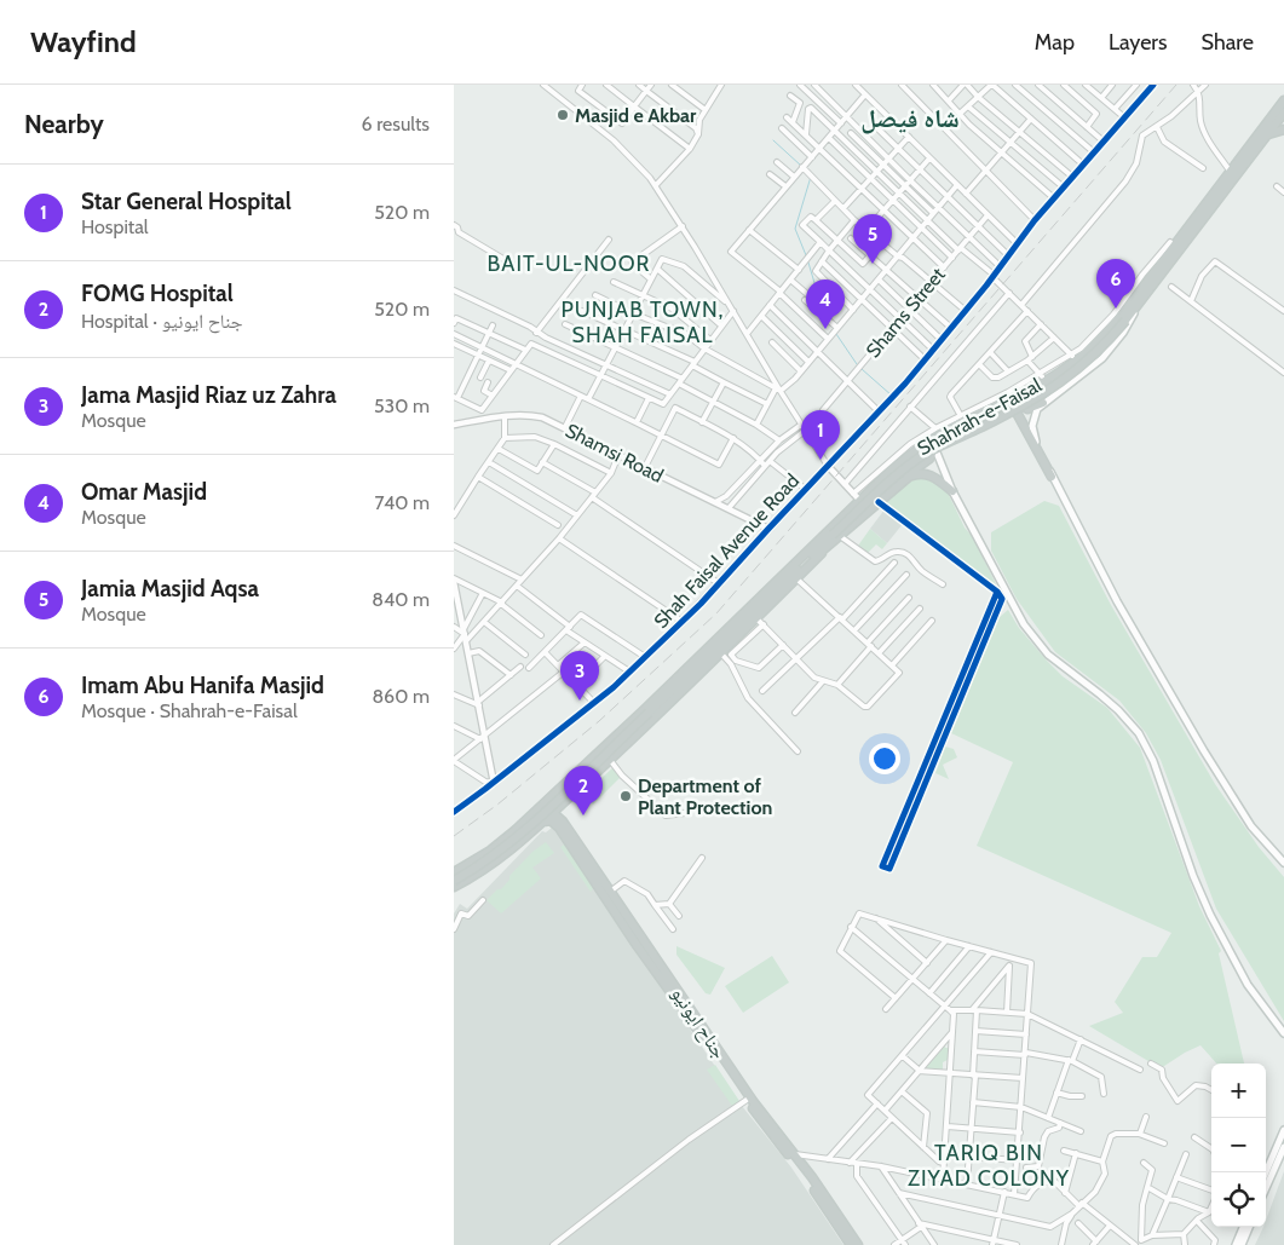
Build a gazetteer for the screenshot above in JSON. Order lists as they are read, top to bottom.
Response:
{
  "streets": {
    "highway": ["Shahrah-e-Faisal", "جناح ایونیو"],
    "street": ["Shams Street", "Shamsi Road", "Shah Faisal Avenue Road"]
  },
  "crossings": [
    ["Shamsi Road", "Shah Faisal Avenue Road"]
  ],
  "districts": [
    "شاہ فیصل",
    "BAIT-UL-NOOR",
    "PUNJAB TOWN, SHAH FAISAL",
    "TARIQ BIN ZIYAD COLONY"
  ],
  "places": ["Masjid e Akbar", "Department of Plant Protection"],
  "page": {
    "header": "Wayfind",
    "nav": ["Map", "Layers", "Share"],
    "heading": ["Nearby", "6 results"],
    "list": [
      {
        "mark": "1",
        "name": "Star General Hospital",
        "note": "Hospital",
        "value": "520 m"
      },
      {
        "mark": "2",
        "name": "FOMG Hospital",
        "note": "Hospital · جناح ایونیو",
        "value": "520 m"
      },
      {
        "mark": "3",
        "name": "Jama Masjid Riaz uz Zahra",
        "note": "Mosque",
        "value": "530 m"
      },
      {
        "mark": "4",
        "name": "Omar Masjid",
        "note": "Mosque",
        "value": "740 m"
      },
      {
        "mark": "5",
        "name": "Jamia Masjid Aqsa",
        "note": "Mosque",
        "value": "840 m"
      },
      {
        "mark": "6",
        "name": "Imam Abu Hanifa Masjid",
        "note": "Mosque · Shahrah-e-Faisal",
        "value": "860 m"
      }
    ],
    "pins": [
      "5",
      "6",
      "4",
      "1",
      "3",
      "2"
    ],
    "map_buttons": ["+", "−"]
  }
}
